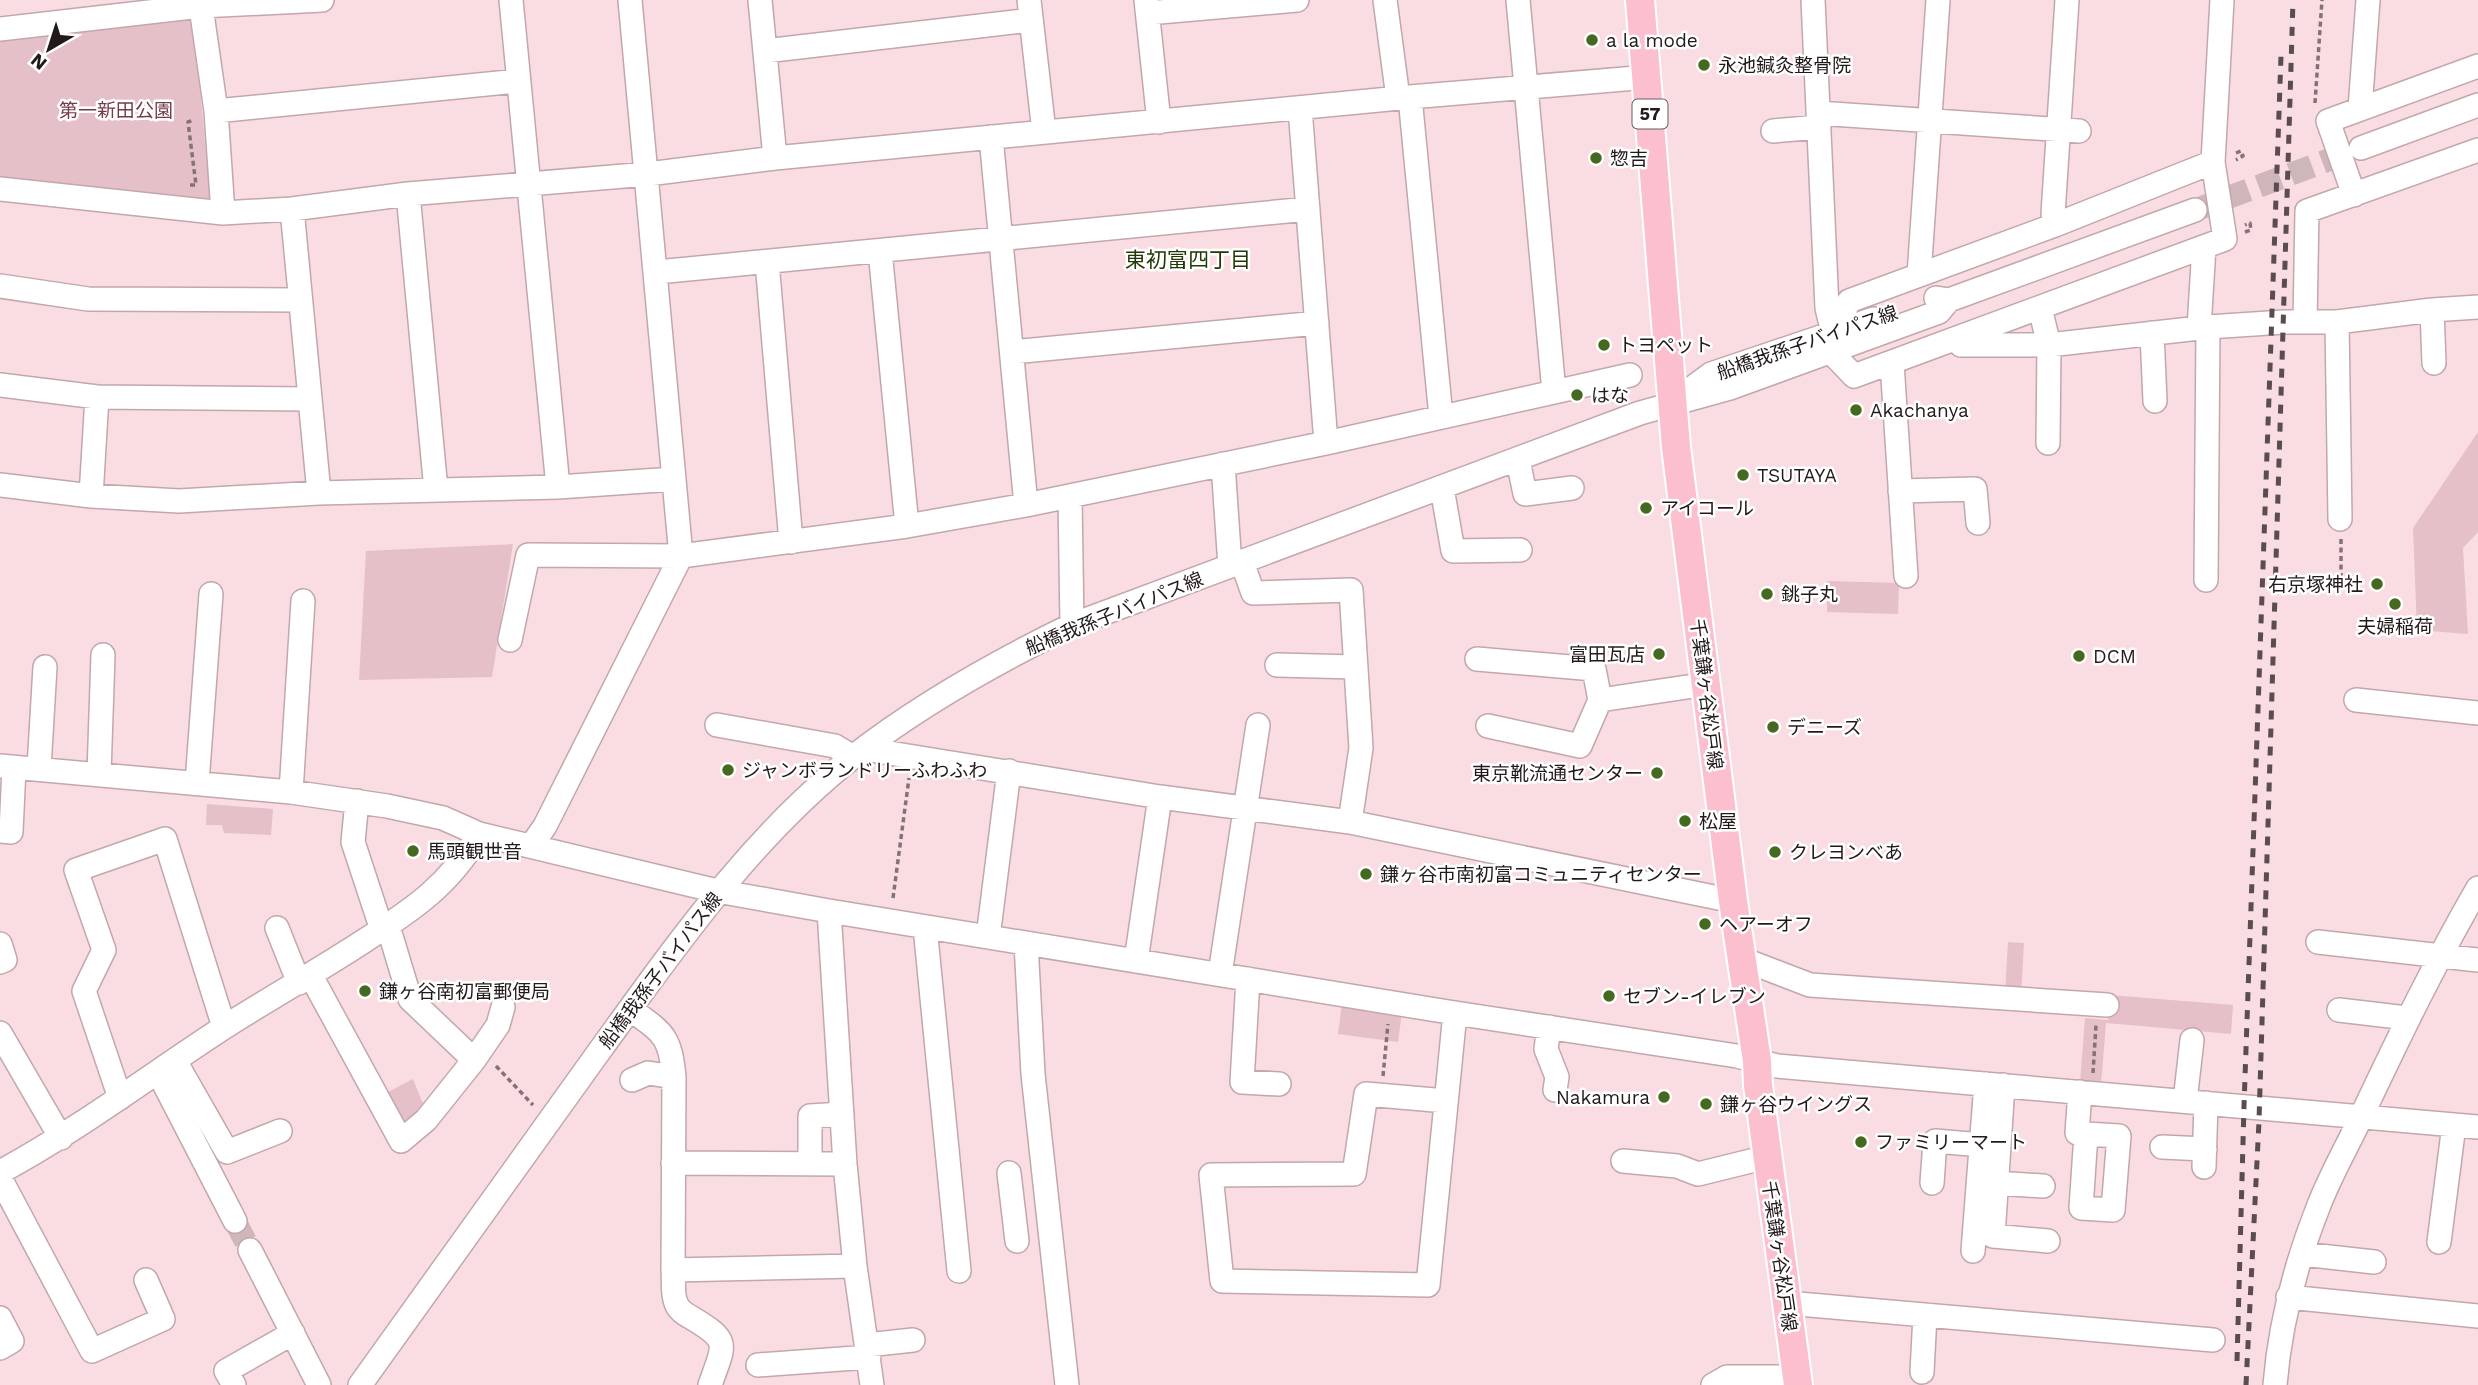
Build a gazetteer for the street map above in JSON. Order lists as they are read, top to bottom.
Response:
{
  "streets": {
    "main road": ["57", "千葉鎌ヶ谷松戸線"],
    "street": ["船橋我孫子バイパス線"]
  },
  "crossings": [
    ["船橋我孫子バイパス線", "千葉鎌ヶ谷松戸線"]
  ],
  "districts": ["東初富四丁目"],
  "parks": ["第一新田公園"],
  "places": [
    "a la mode",
    "永池鍼灸整骨院",
    "惣吉",
    "トヨペット",
    "はな",
    "Akachanya",
    "TSUTAYA",
    "アイコール",
    "右京塚神社",
    "銚子丸",
    "夫婦稲荷",
    "富田瓦店",
    "DCM",
    "デニーズ",
    "ジャンボランドリーふわふわ",
    "東京靴流通センター",
    "松屋",
    "馬頭観世音",
    "クレヨンべあ",
    "鎌ヶ谷市南初富コミュニティセンター",
    "ヘアーオフ",
    "鎌ヶ谷南初富郵便局",
    "セブン-イレブン",
    "Nakamura",
    "鎌ヶ谷ウイングス",
    "ファミリーマート"
  ],
  "north": "bottom left"
}
